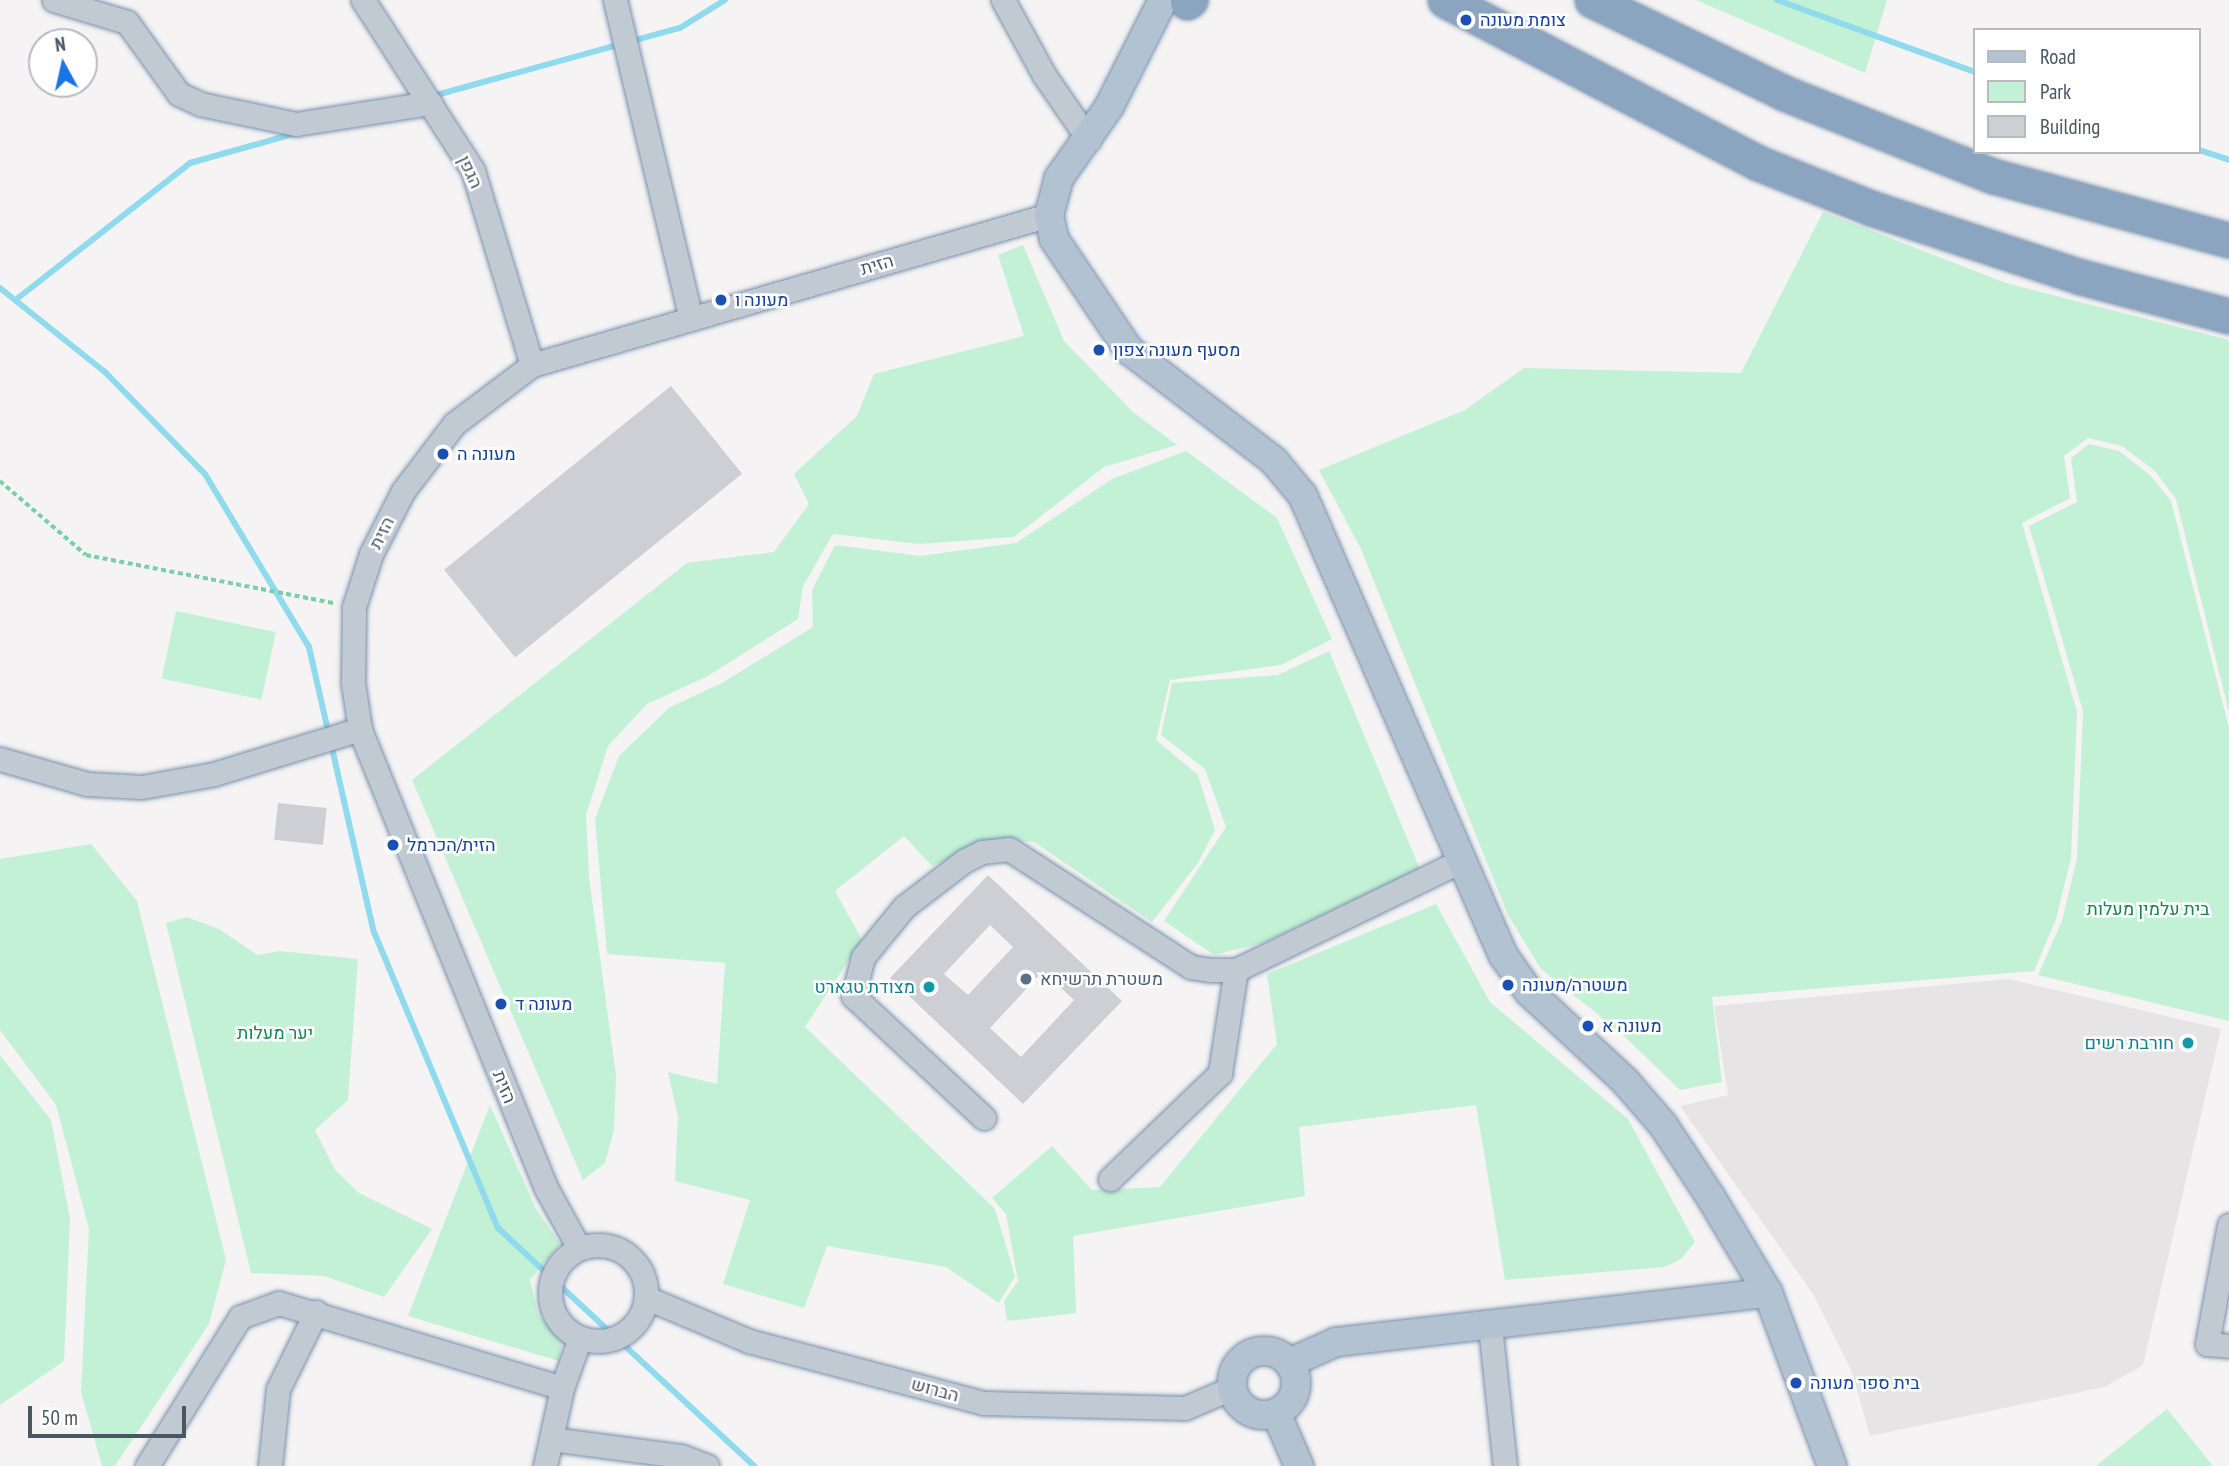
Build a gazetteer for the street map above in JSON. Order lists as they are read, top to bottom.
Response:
{
  "streets": {
    "street": ["הגפן", "הזית", "הברוש"]
  },
  "crossings": [
    ["הגפן", "הזית"],
    ["הזית", "הברוש"]
  ],
  "parks": ["בית עלמין מעלות", "יער מעלות"],
  "places": [
    "צומת מעונה",
    "מעונה ו",
    "מסעף מעונה צפון",
    "מעונה ה",
    "הזית/הכרמל",
    "משטרת תרשיחא",
    "משטרה/מעונה",
    "מצודת טגארט",
    "מעונה ד",
    "מעונה א",
    "חורבת רשים",
    "בית ספר מעונה"
  ],
  "legend": ["Road", "Park", "Building"],
  "scale_bar": "50 m",
  "north": "top"
}
